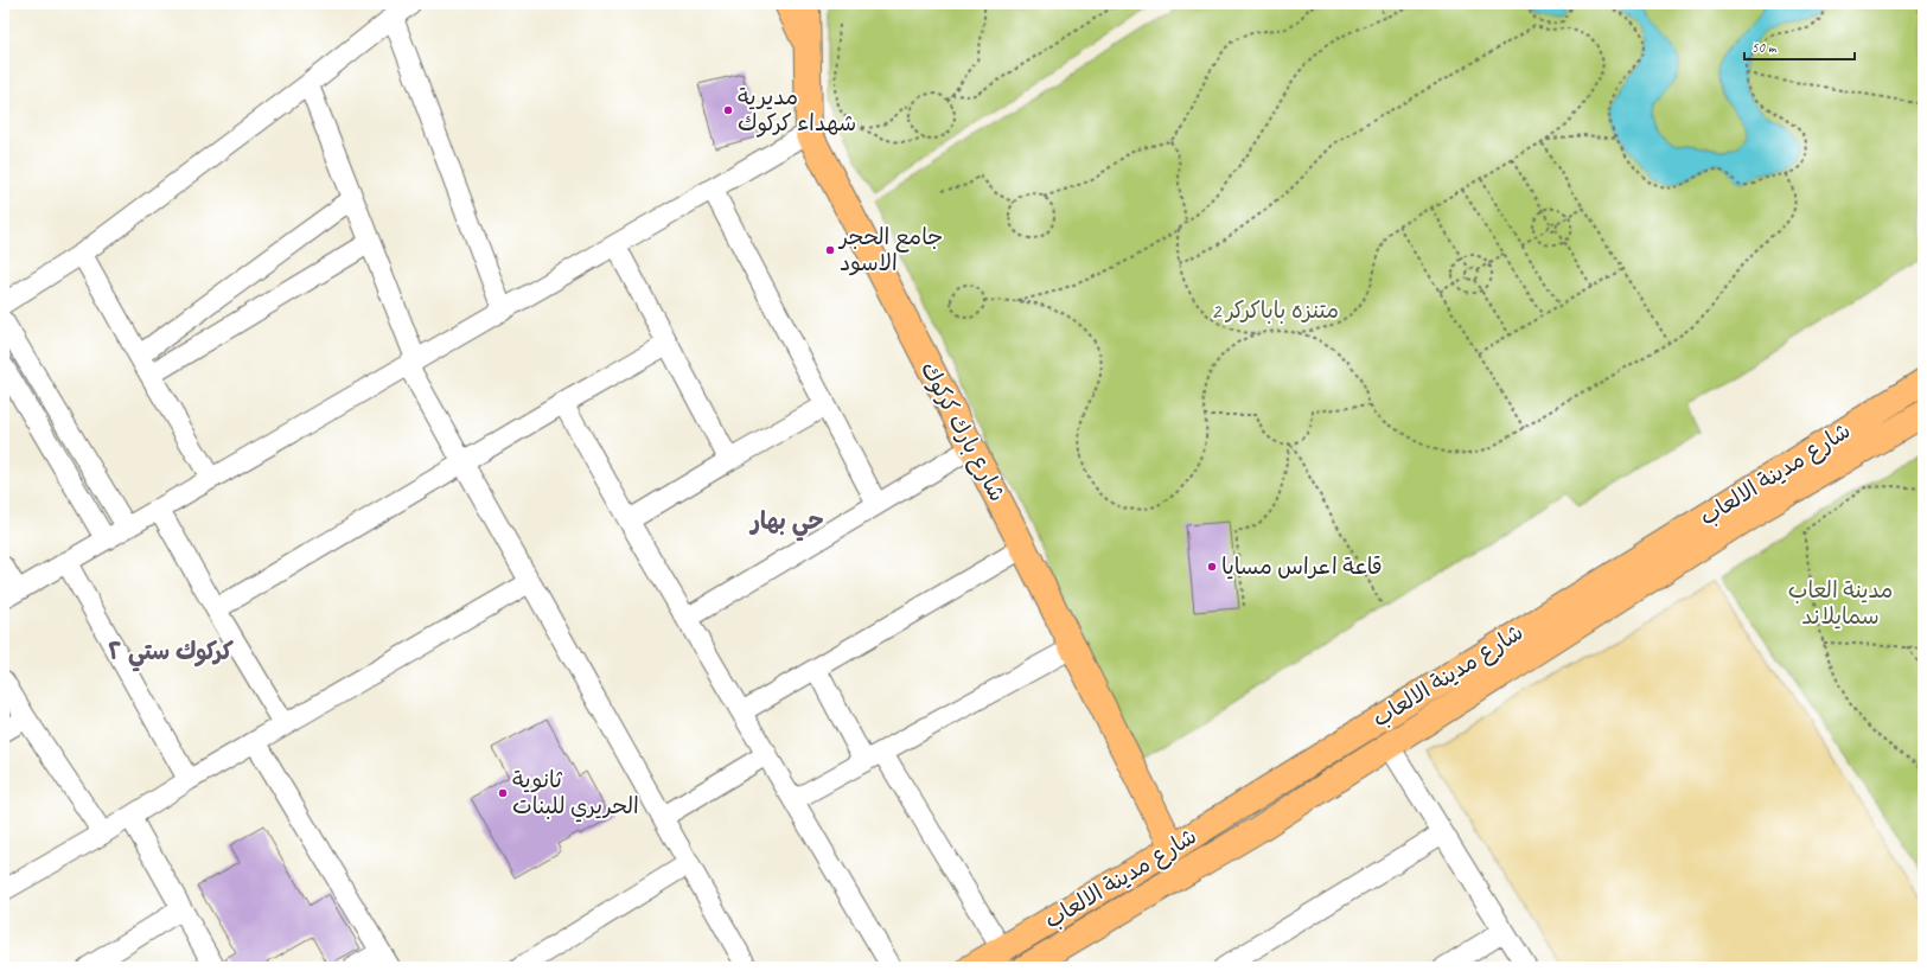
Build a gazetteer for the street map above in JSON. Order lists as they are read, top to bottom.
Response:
{
  "streets": {
    "main road": ["شارع بارك كركوك", "شارع مدينة الالعاب"]
  },
  "crossings": [
    ["شارع بارك كركوك", "شارع مدينة الالعاب"]
  ],
  "districts": ["حي بهار", "كركوك ستي ٢"],
  "parks": ["متنزه باباكركر 2", "مدينة العاب سمايلاند"],
  "places": [
    "مديرية شهداء كركوك",
    "جامع الحجر الاسود",
    "قاعة اعراس مسايا",
    "ثانوية الحريري للبنات"
  ],
  "scale_bar": "50 m"
}
